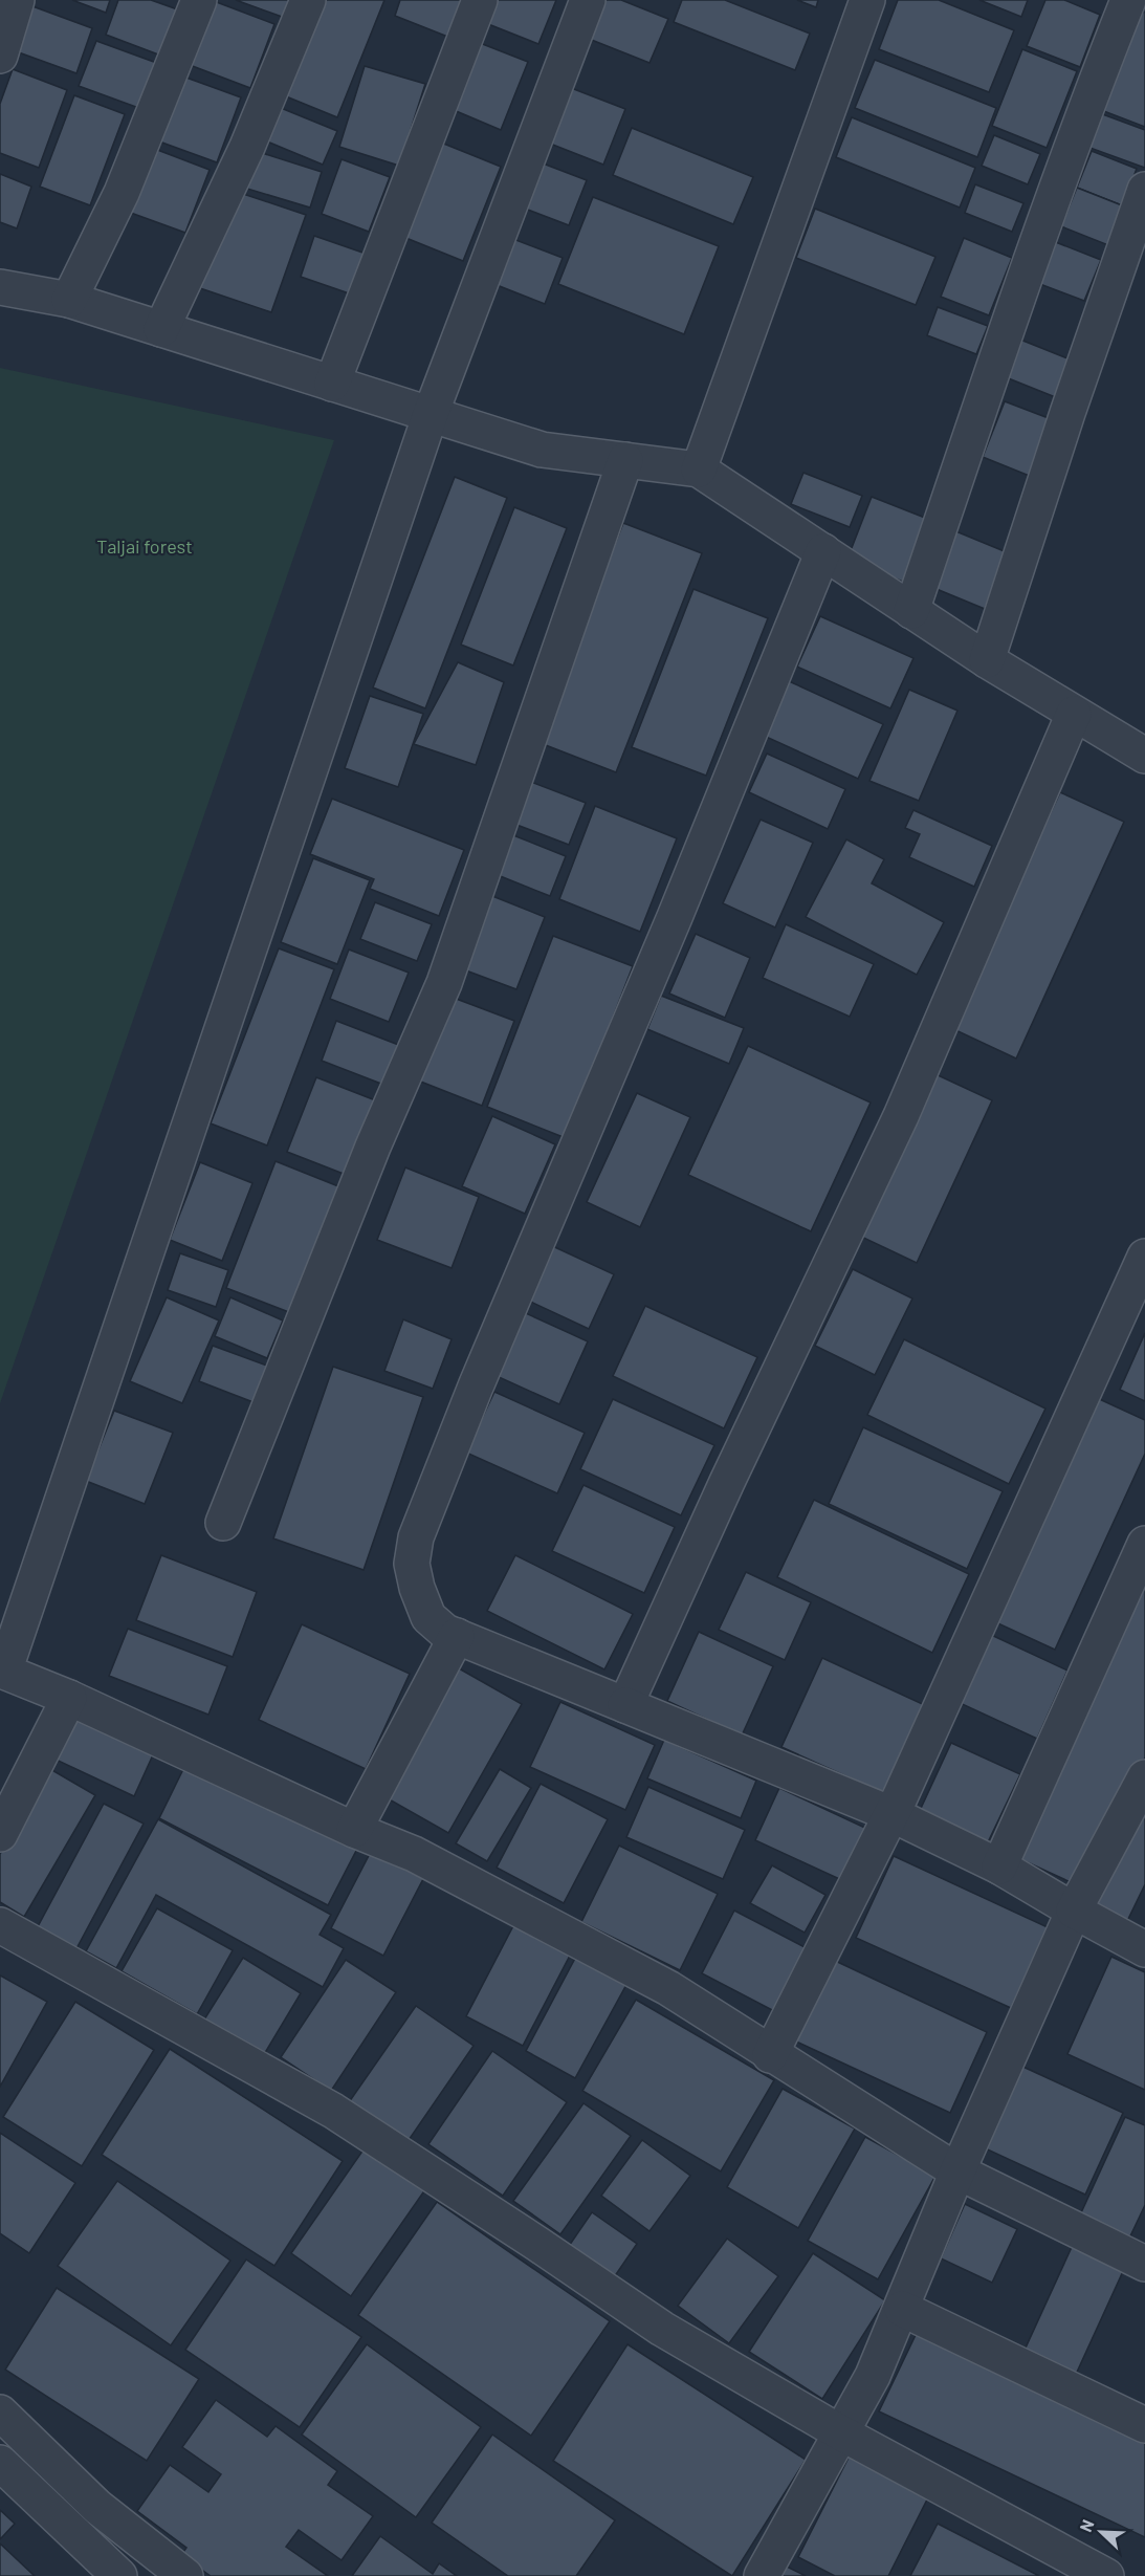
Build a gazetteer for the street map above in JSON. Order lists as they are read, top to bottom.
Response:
{
  "parks": ["Taljai forest"],
  "north": "top left"
}
